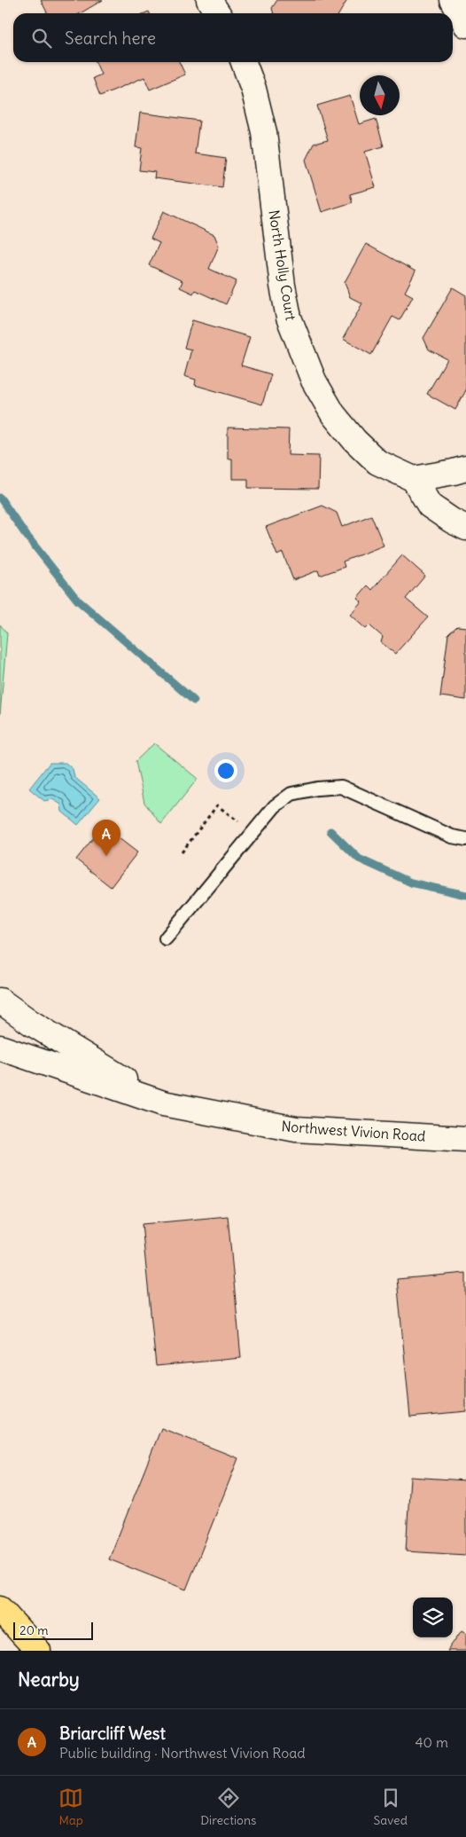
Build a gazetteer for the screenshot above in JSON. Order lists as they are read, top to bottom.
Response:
{
  "streets": {
    "main road": ["North Holly Court", "Northwest Vivion Road"]
  },
  "scale_bar": "20 m",
  "north": "bottom",
  "page": {
    "search": "Search here",
    "pins": "A",
    "scale": "20 m",
    "heading": "Nearby",
    "list": [
      {
        "mark": "A",
        "name": "Briarcliff West",
        "note": "Public building · Northwest Vivion Road",
        "value": "40 m"
      }
    ],
    "nav": ["Map", "Directions", "Saved"]
  }
}
